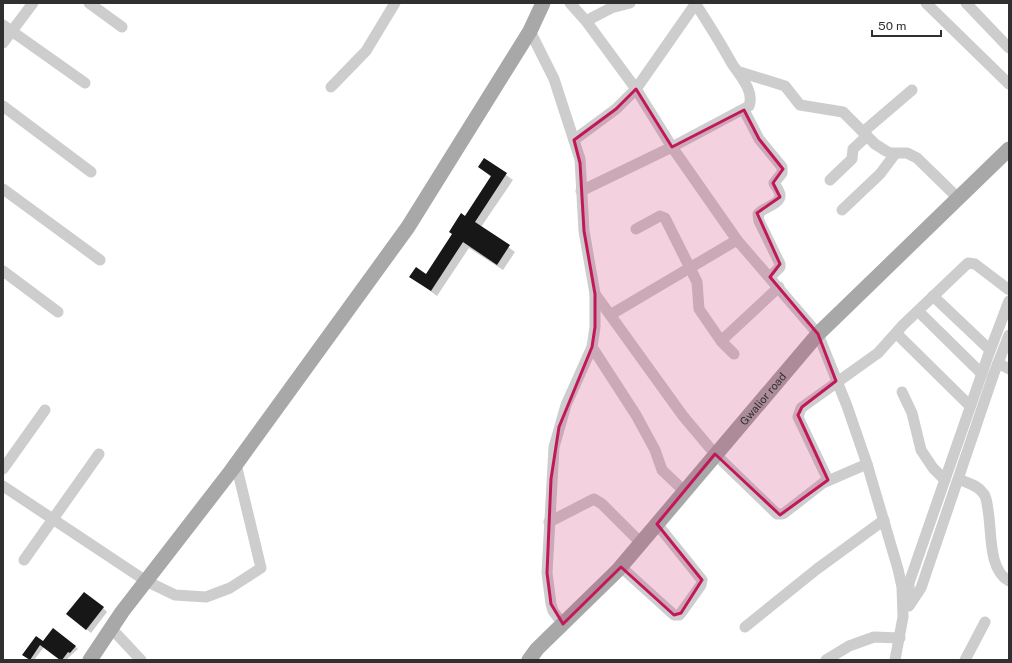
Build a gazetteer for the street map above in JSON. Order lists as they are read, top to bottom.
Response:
{
  "streets": {
    "main road": ["Gwalior road"]
  },
  "scale_bar": "50 m"
}
